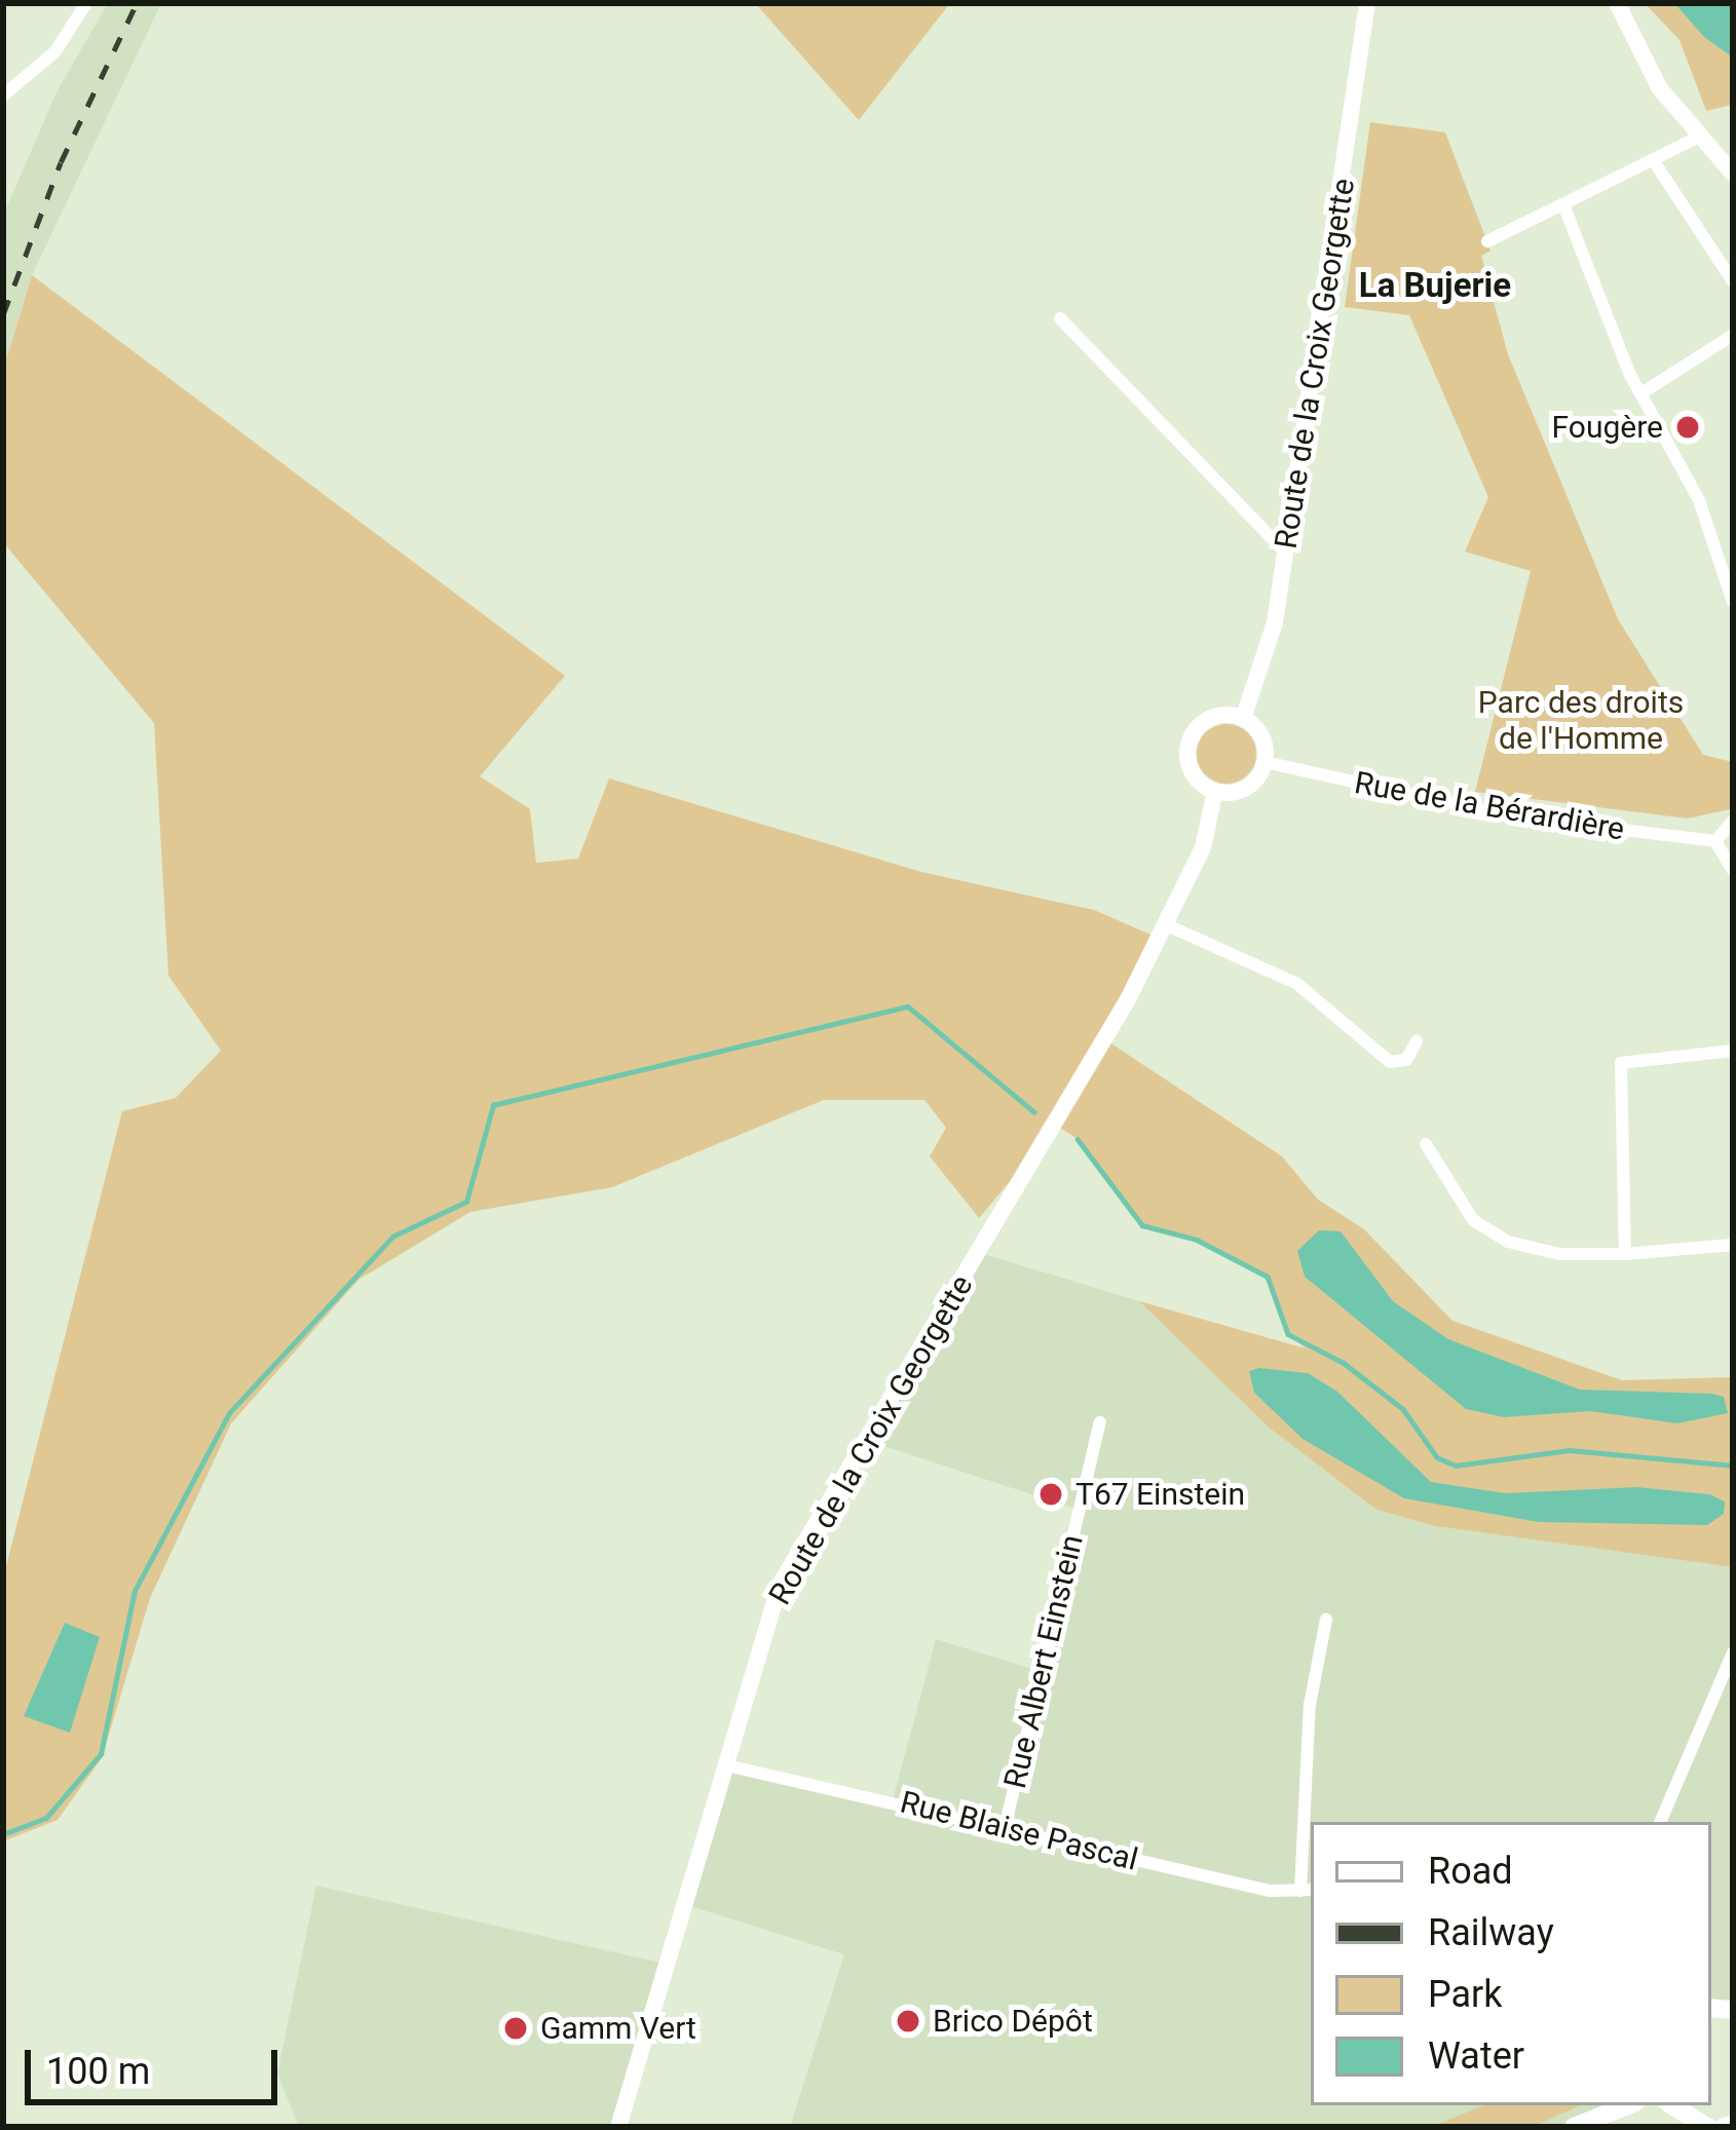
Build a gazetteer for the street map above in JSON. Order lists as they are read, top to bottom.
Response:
{
  "streets": {
    "street": [
      "Route de la Croix Georgette",
      "Rue de la Bérardière",
      "Rue Albert Einstein",
      "Rue Blaise Pascal"
    ]
  },
  "crossings": [
    ["Route de la Croix Georgette", "Rue de la Bérardière"],
    ["Route de la Croix Georgette", "Rue Blaise Pascal"],
    ["Rue Albert Einstein", "Rue Blaise Pascal"]
  ],
  "districts": ["La Bujerie"],
  "parks": ["Parc des droits de l'Homme"],
  "places": [
    "Fougère",
    "T67 Einstein",
    "Brico Dépôt",
    "Gamm Vert"
  ],
  "legend": [
    "Road",
    "Railway",
    "Park",
    "Water"
  ],
  "scale_bar": "100 m"
}
